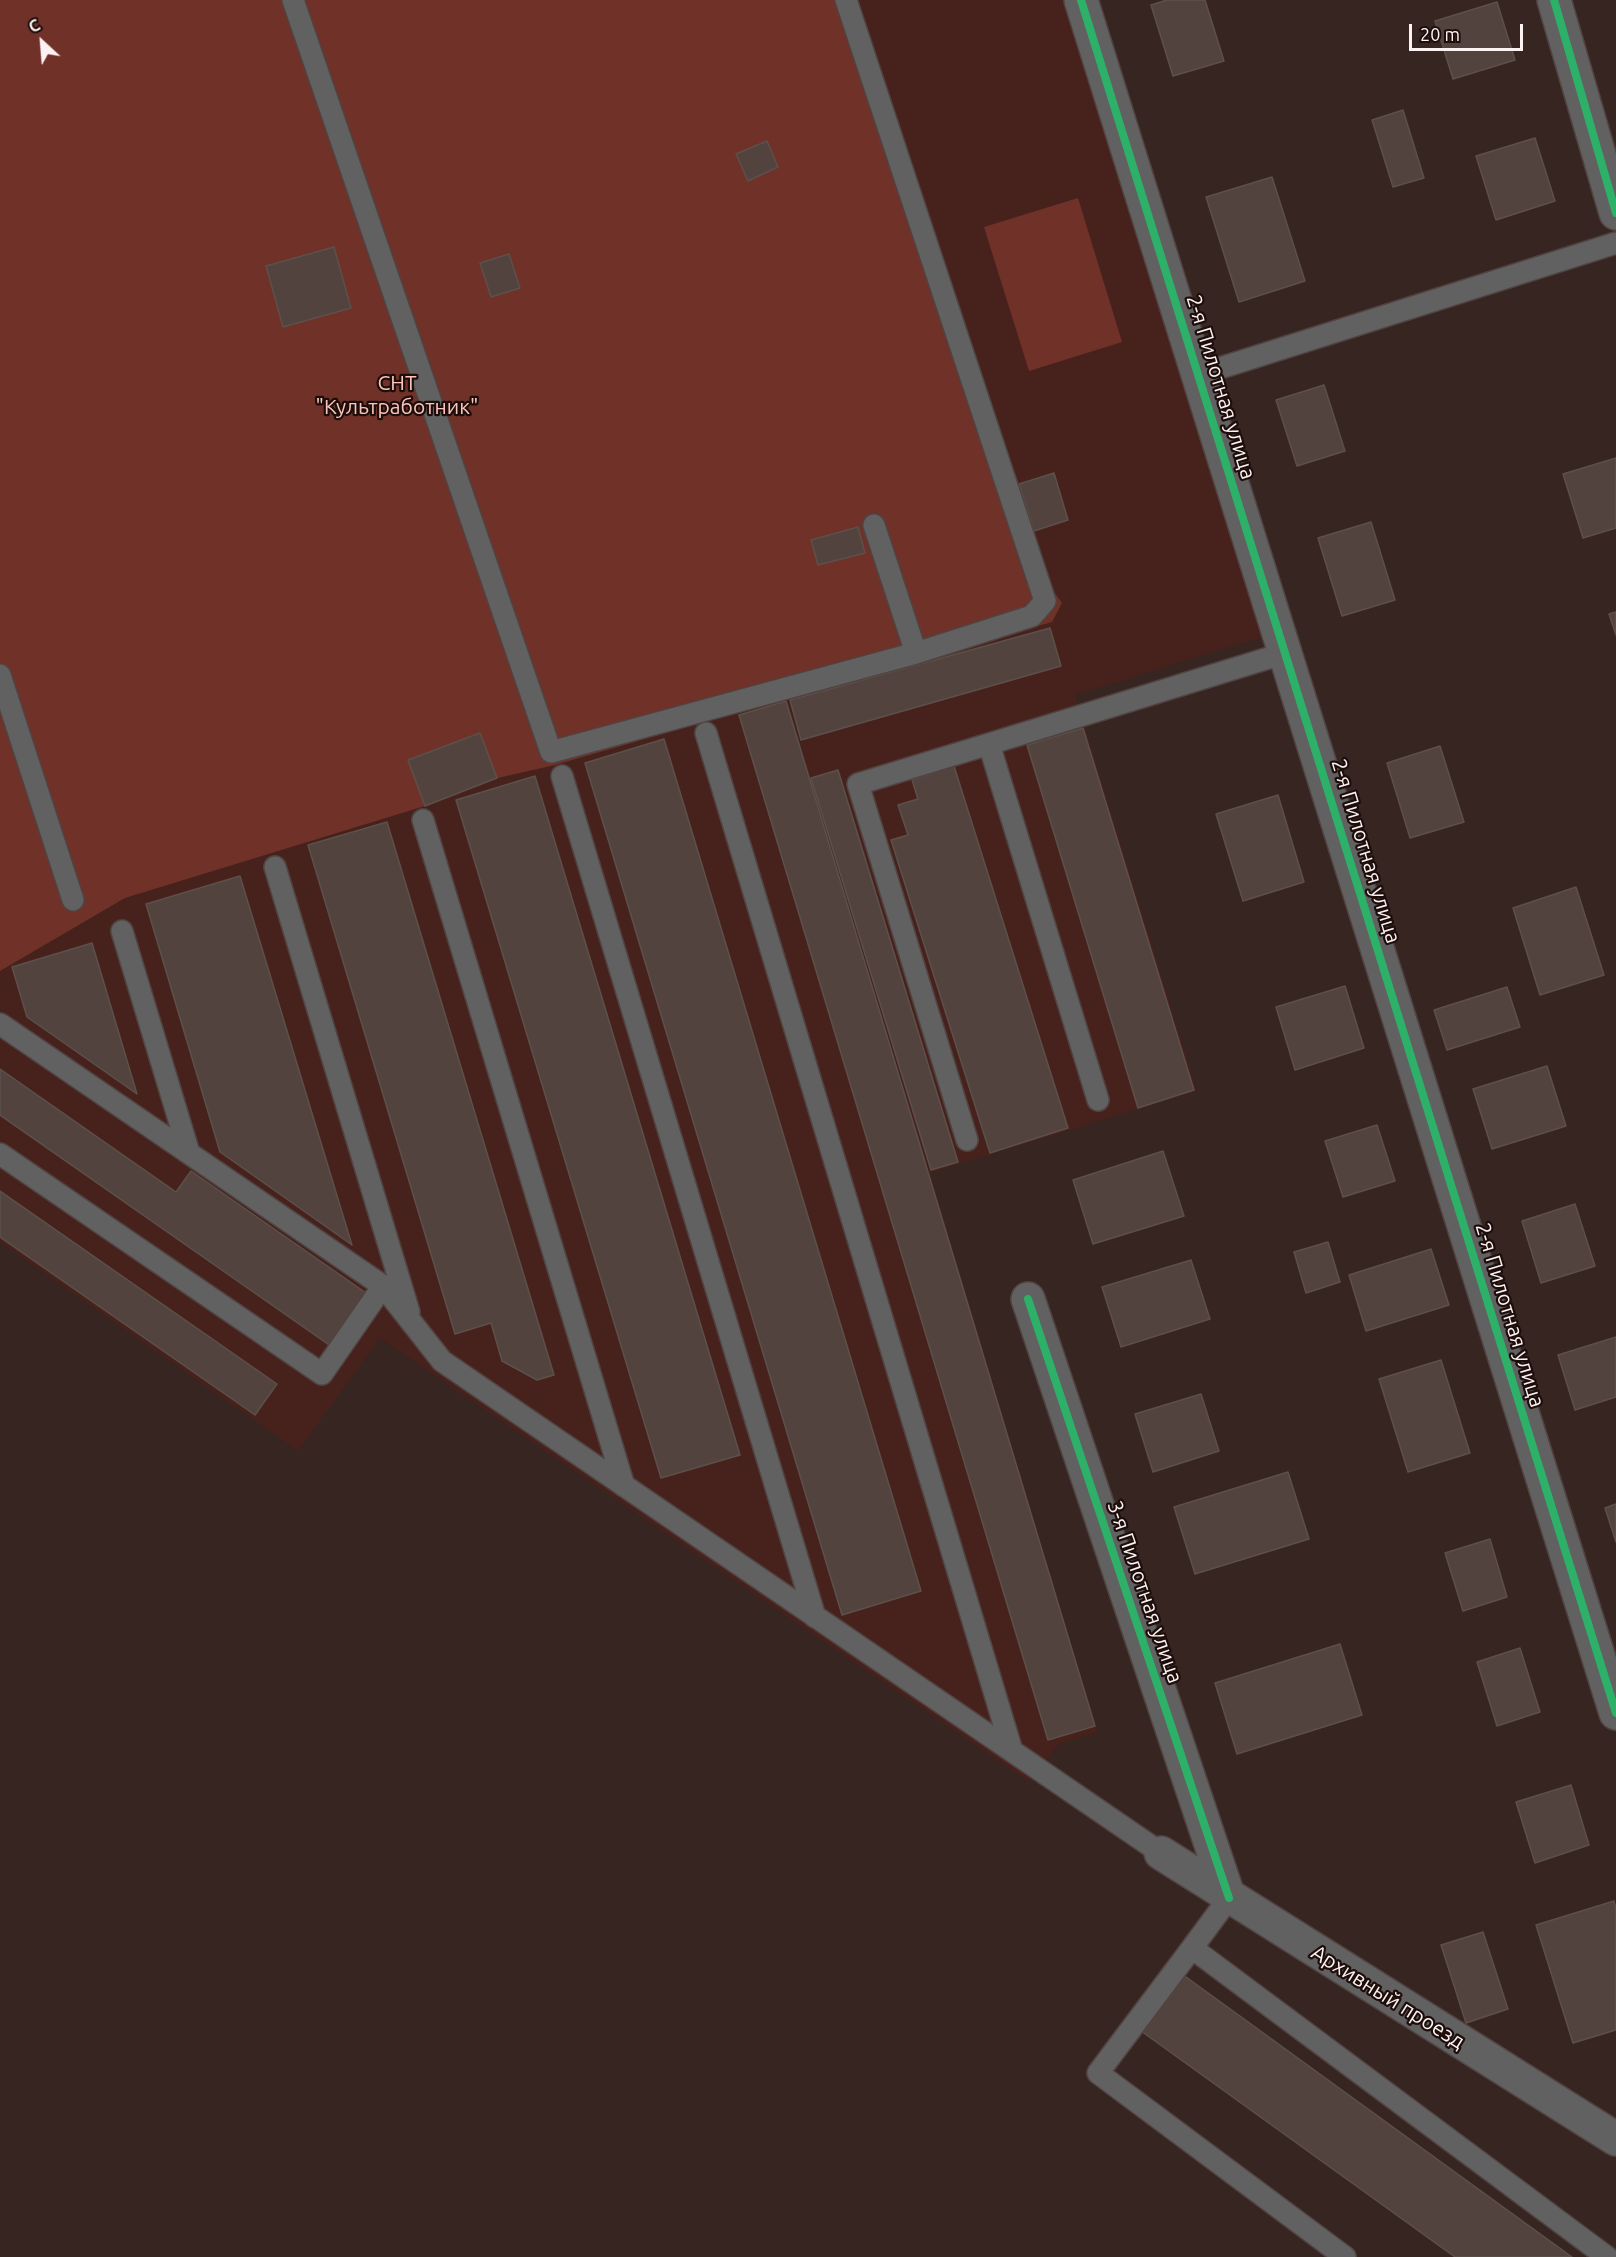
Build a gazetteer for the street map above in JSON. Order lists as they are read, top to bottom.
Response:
{
  "streets": {
    "street": ["2-я Пилотная улица", "3-я Пилотная улица", "Архивный проезд"]
  },
  "crossings": [
    ["3-я Пилотная улица", "Архивный проезд"]
  ],
  "parks": ["СНТ \"Культработник\""],
  "scale_bar": "20 m",
  "north": "top left"
}
